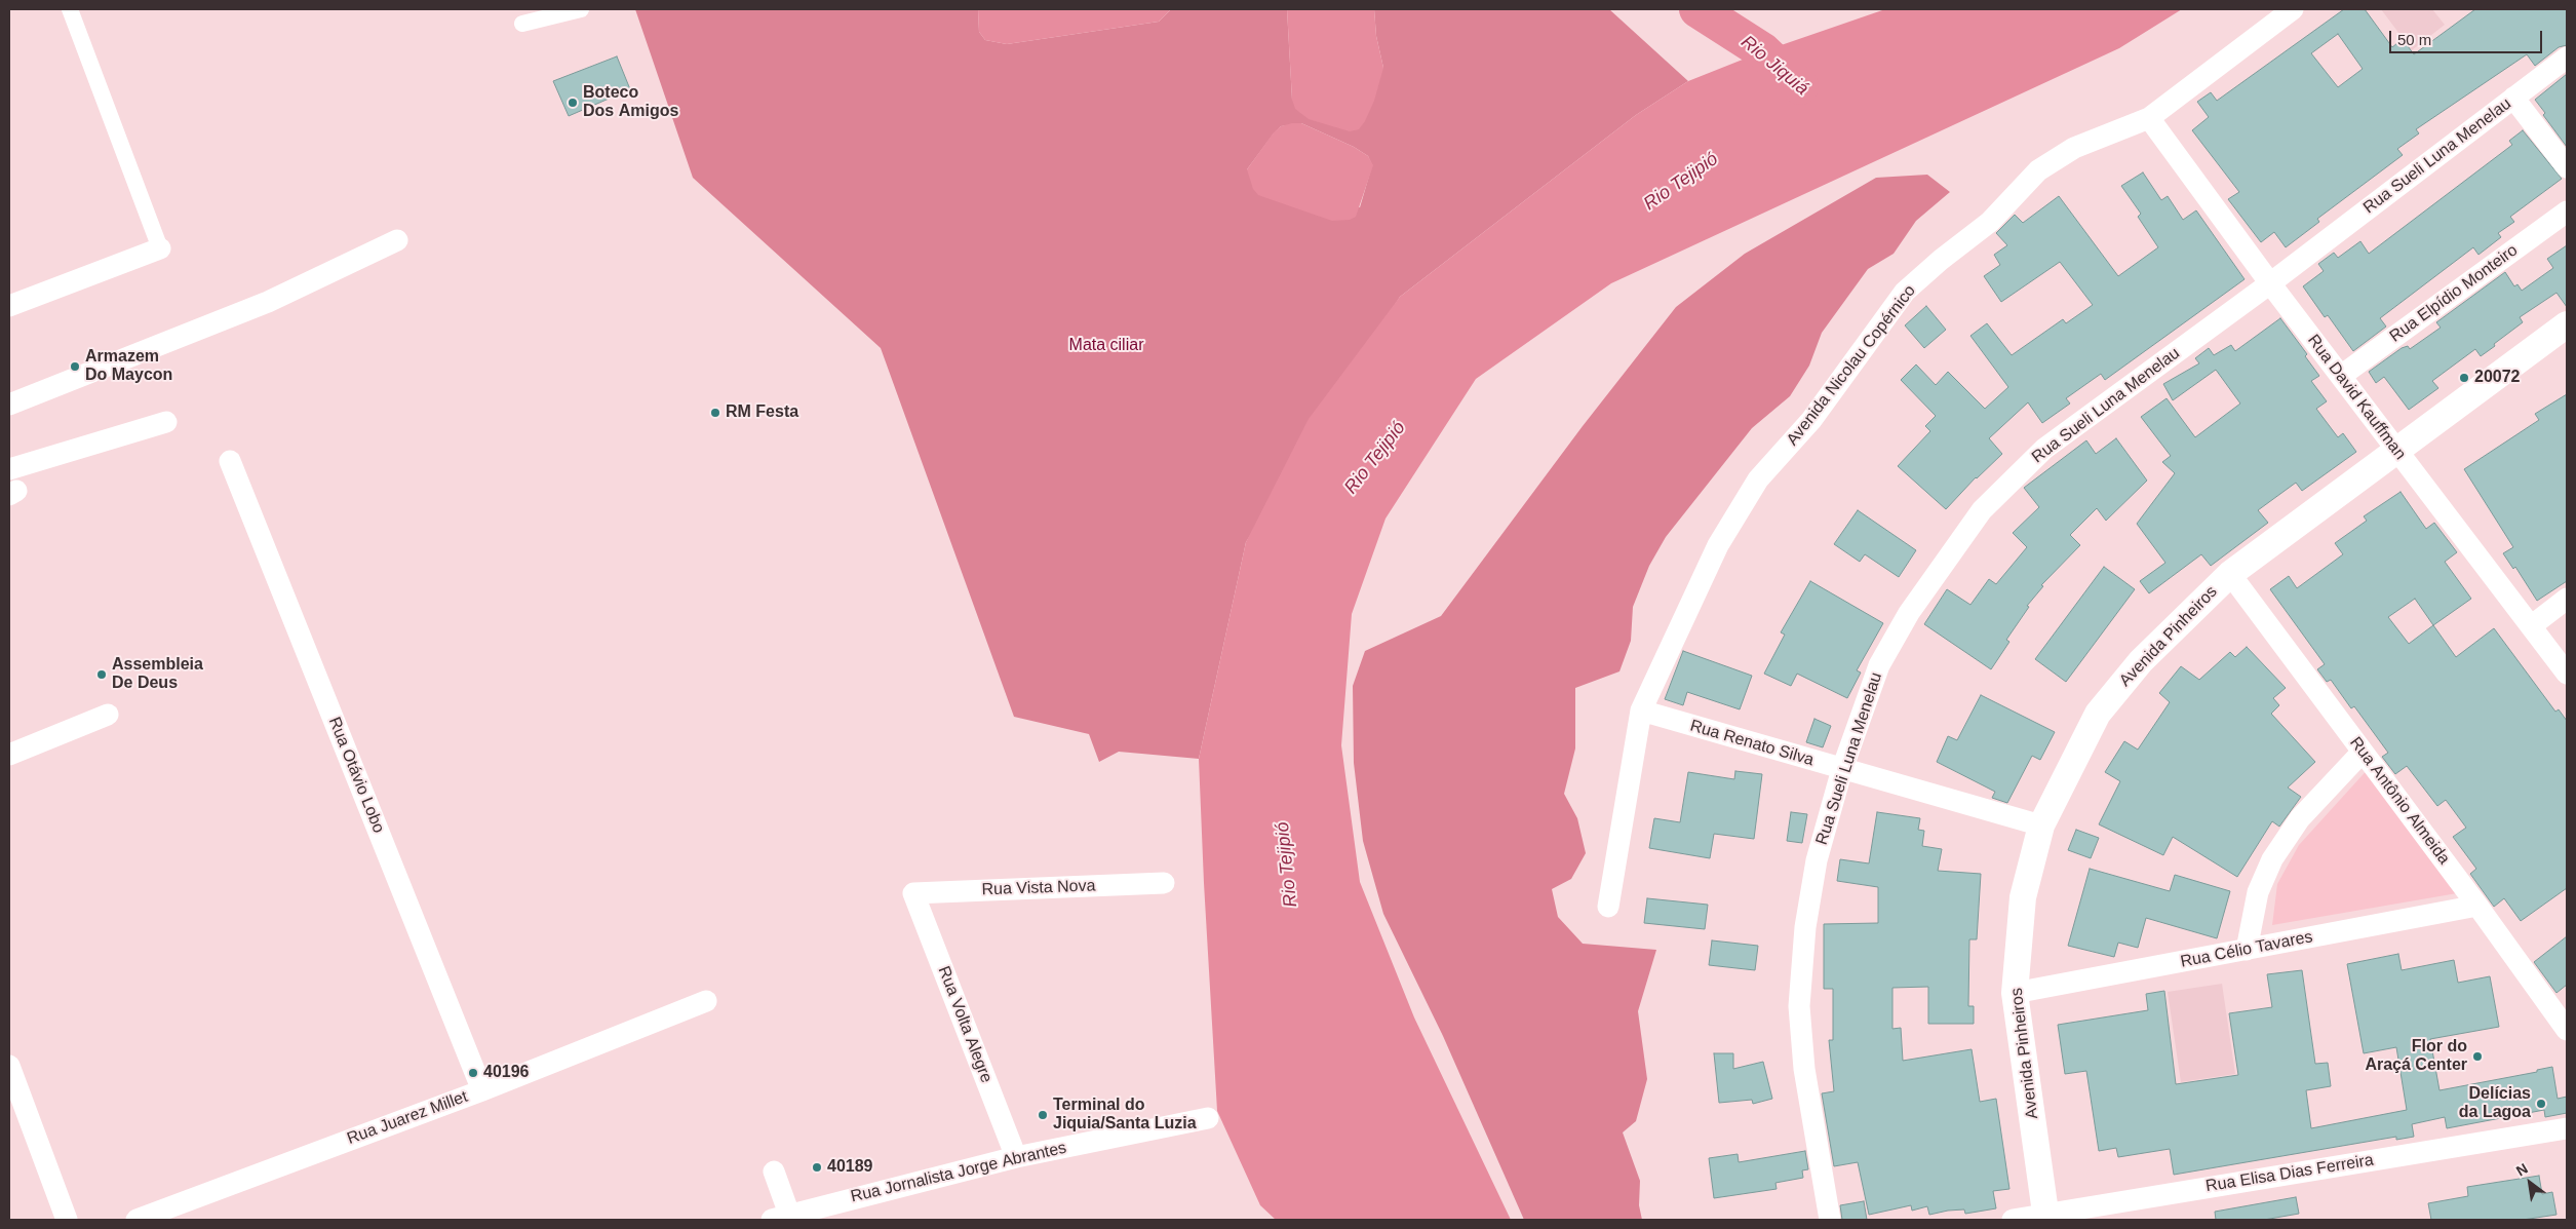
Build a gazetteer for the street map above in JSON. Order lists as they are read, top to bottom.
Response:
{
  "streets": {
    "street": [
      "Rua Sueli Luna Menelau",
      "Rua Elpídio Monteiro",
      "Avenida Nicolau Copérnico",
      "Rua David Kauffman",
      "Avenida Pinheiros",
      "Rua Renato Silva",
      "Rua Otávio Lobo",
      "Rua Antônio Almeida",
      "Rua Vista Nova",
      "Rua Célio Tavares",
      "Rua Volta Alegre",
      "Rua Juarez Millet",
      "Rua Jornalista Jorge Abrantes",
      "Rua Elisa Dias Ferreira"
    ]
  },
  "crossings": [
    ["Rua Sueli Luna Menelau", "Rua David Kauffman"],
    ["Rua Sueli Luna Menelau", "Rua Renato Silva"],
    ["Rua Elpídio Monteiro", "Rua David Kauffman"],
    ["Avenida Nicolau Copérnico", "Rua David Kauffman"],
    ["Avenida Nicolau Copérnico", "Rua Renato Silva"],
    ["Rua David Kauffman", "Avenida Pinheiros"],
    ["Avenida Pinheiros", "Rua Renato Silva"],
    ["Avenida Pinheiros", "Rua Antônio Almeida"],
    ["Avenida Pinheiros", "Rua Célio Tavares"],
    ["Avenida Pinheiros", "Rua Elisa Dias Ferreira"],
    ["Rua Otávio Lobo", "Rua Juarez Millet"],
    ["Rua Antônio Almeida", "Rua Célio Tavares"],
    ["Rua Vista Nova", "Rua Volta Alegre"],
    ["Rua Volta Alegre", "Rua Jornalista Jorge Abrantes"]
  ],
  "water": ["Rio Jiquiá", "Rio Tejipió"],
  "parks": ["Mata ciliar"],
  "places": [
    "Boteco Dos Amigos",
    "Armazem Do Maycon",
    "20072",
    "RM Festa",
    "Assembleia De Deus",
    "Flor do Araçá Center",
    "40196",
    "Delícias da Lagoa",
    "Terminal do Jiquia/Santa Luzia",
    "40189"
  ],
  "scale_bar": "50 m",
  "north": "top left"
}
